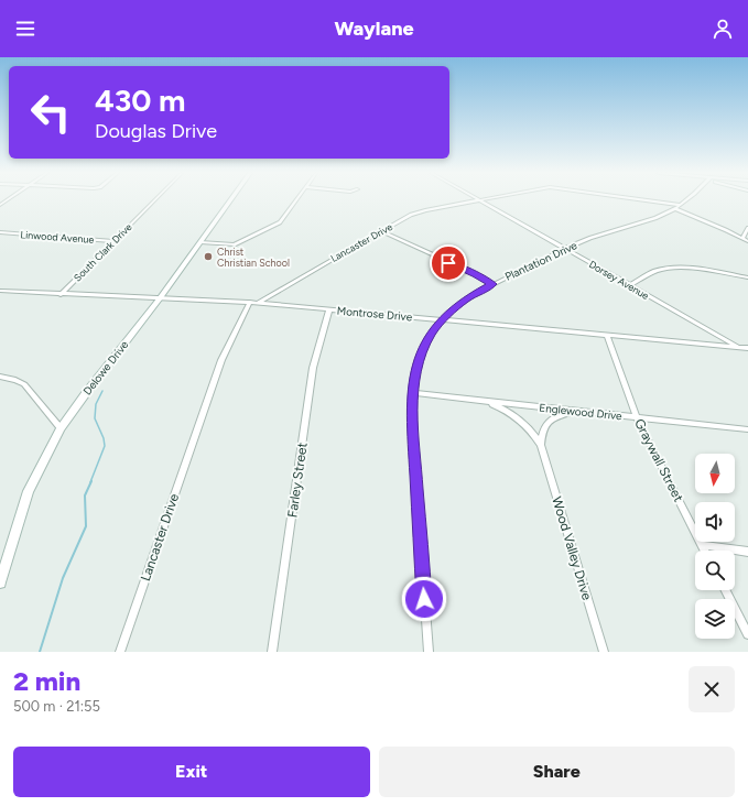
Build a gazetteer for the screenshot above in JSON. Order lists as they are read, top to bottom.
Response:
{
  "streets": {
    "street": [
      "Linwood Avenue",
      "Lancaster Drive",
      "South Clark Drive",
      "Plantation Drive",
      "Dorsey Avenue",
      "Montrose Drive",
      "Delowe Drive",
      "Englewood Drive",
      "Graywall Street",
      "Farley Street",
      "Wood Valley Drive"
    ]
  },
  "crossings": [
    ["Linwood Avenue", "South Clark Drive"],
    ["Lancaster Drive", "Plantation Drive"],
    ["Lancaster Drive", "Montrose Drive"],
    ["South Clark Drive", "Montrose Drive"],
    ["Plantation Drive", "Dorsey Avenue"],
    ["Plantation Drive", "Montrose Drive"],
    ["Plantation Drive", "Englewood Drive"],
    ["Dorsey Avenue", "Montrose Drive"],
    ["Montrose Drive", "Delowe Drive"],
    ["Montrose Drive", "Graywall Street"],
    ["Montrose Drive", "Farley Street"],
    ["Englewood Drive", "Graywall Street"],
    ["Englewood Drive", "Wood Valley Drive"]
  ],
  "places": ["Christ Christian School"],
  "north": "bottom",
  "page": {
    "header": "Waylane",
    "turn": ["430 m", "Douglas Drive"],
    "heading": ["2 min", "500 m · 21:55"],
    "buttons": ["Exit", "Share"]
  }
}
